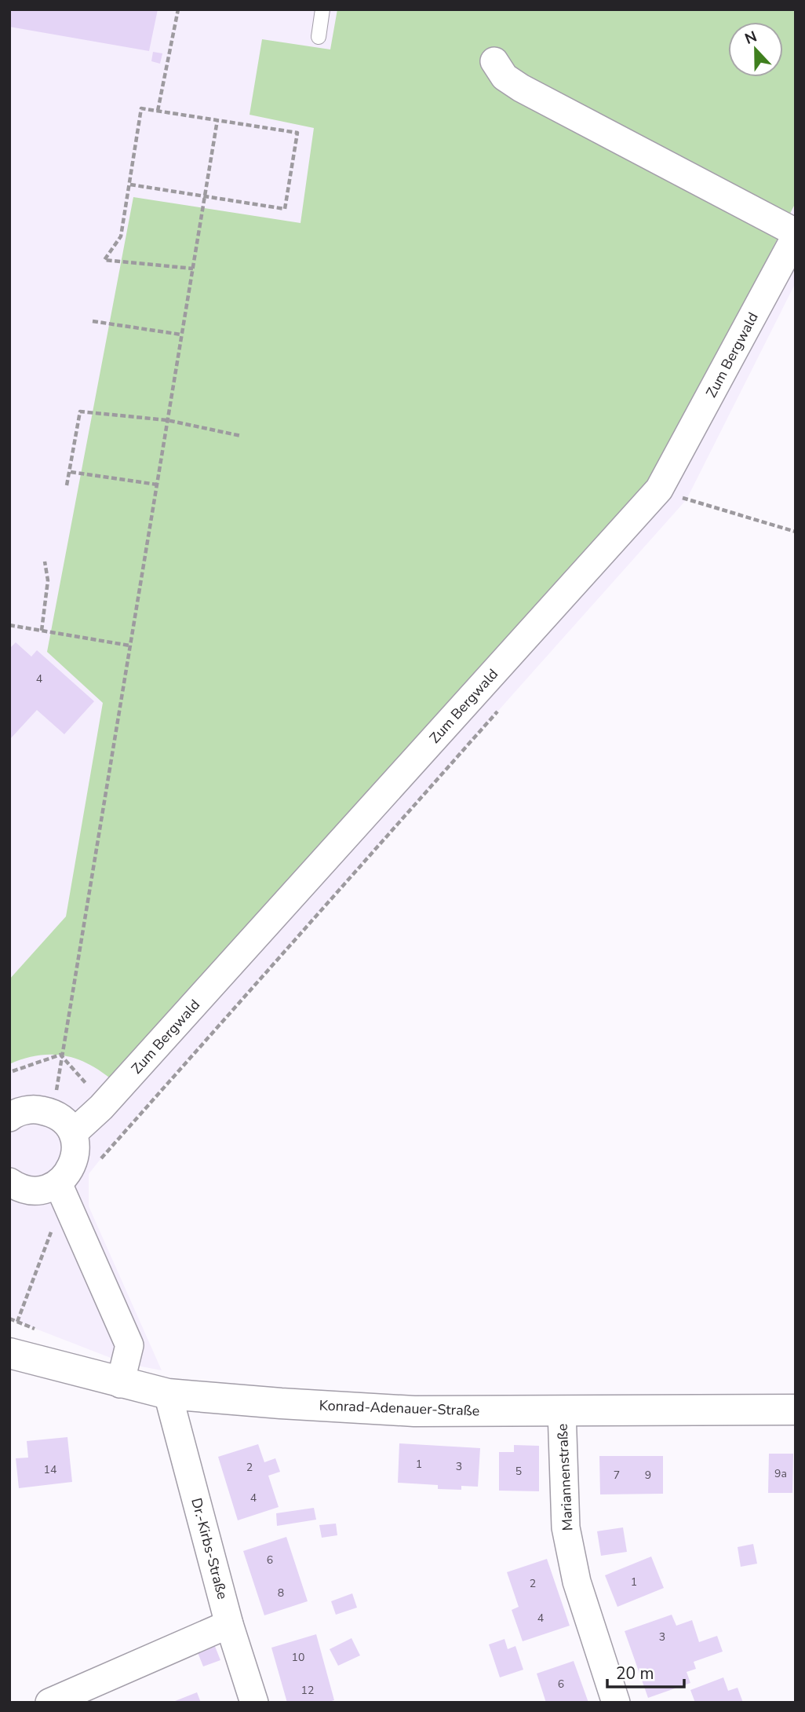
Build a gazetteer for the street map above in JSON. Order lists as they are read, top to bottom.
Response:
{
  "streets": {
    "main road": ["Konrad-Adenauer-Straße"],
    "street": ["Zum Bergwald", "Mariannenstraße", "Dr.-Kirbs-Straße"]
  },
  "crossings": [
    ["Konrad-Adenauer-Straße", "Mariannenstraße"],
    ["Konrad-Adenauer-Straße", "Dr.-Kirbs-Straße"]
  ],
  "house_numbers": [
    "4",
    "1",
    "3",
    "2",
    "14",
    "5",
    "9a",
    "7",
    "9",
    "4",
    "6",
    "1",
    "2",
    "8",
    "4",
    "3",
    "10",
    "6",
    "12"
  ],
  "scale_bar": "20 m",
  "north": "top"
}
